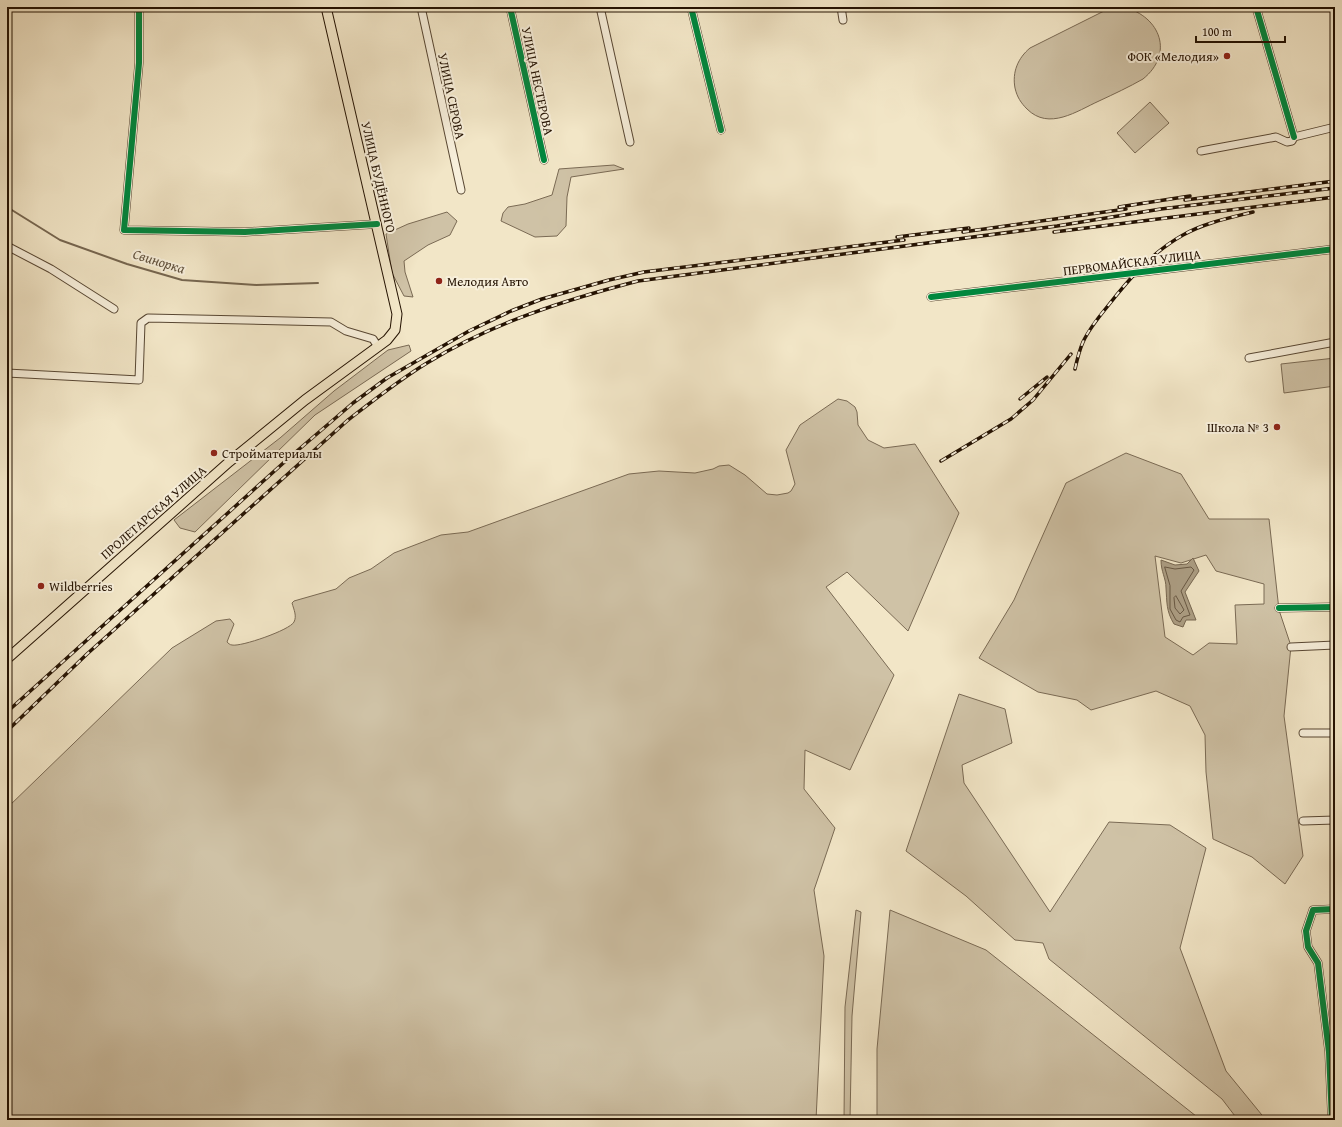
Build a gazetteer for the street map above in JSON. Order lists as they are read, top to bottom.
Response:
{
  "streets": {
    "main road": ["УЛИЦА БУДЁННОГО", "ПРОЛЕТАРСКАЯ УЛИЦА"],
    "street": ["УЛИЦА НЕСТЕРОВА", "УЛИЦА СЕРОВА", "ПЕРВОМАЙСКАЯ УЛИЦА"]
  },
  "crossings": [
    ["УЛИЦА БУДЁННОГО", "ПРОЛЕТАРСКАЯ УЛИЦА"]
  ],
  "water": ["Свинорка"],
  "places": [
    "ФОК «Мелодия»",
    "Мелодия Авто",
    "Школа № 3",
    "Стройматериалы",
    "Wildberries"
  ],
  "scale_bar": "100 m"
}
